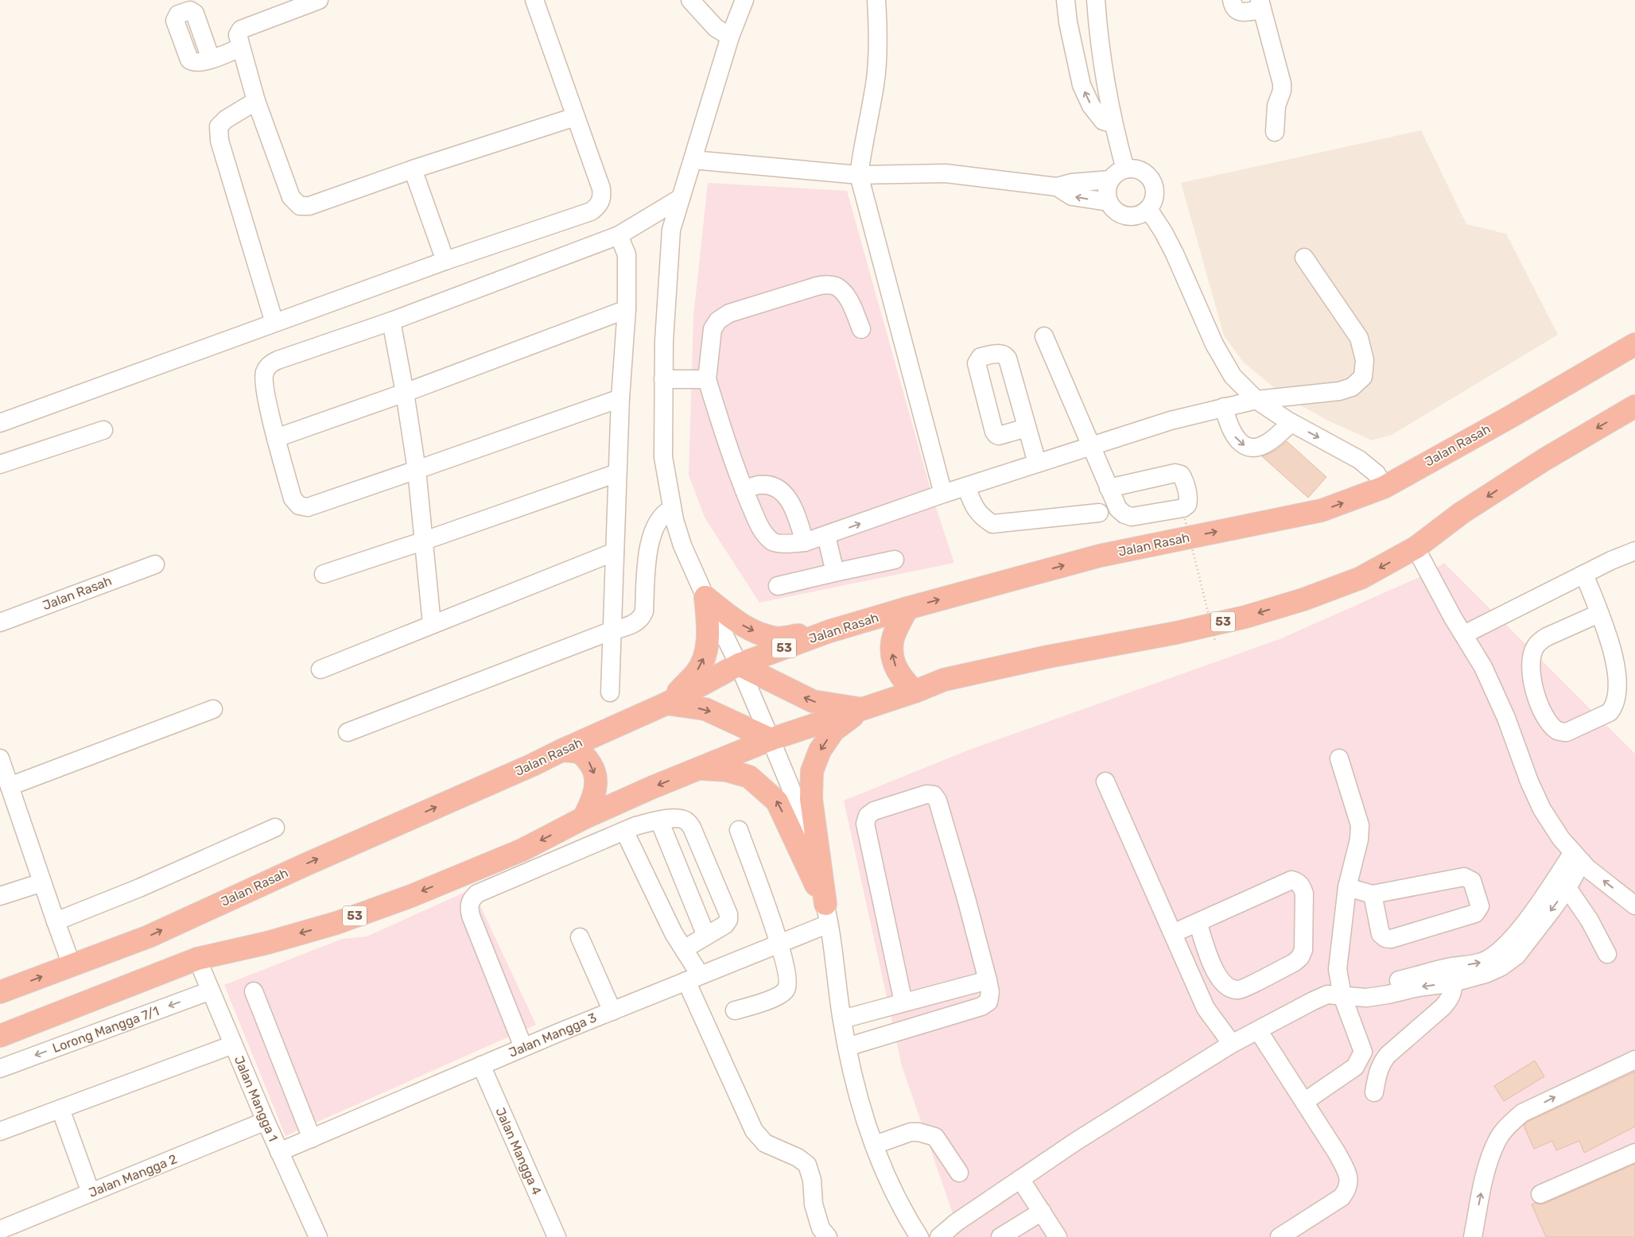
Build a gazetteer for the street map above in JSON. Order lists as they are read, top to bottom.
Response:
{
  "streets": {
    "highway": ["Jalan Rasah", "53"],
    "street": [
      "Lorong Mangga 7/1",
      "Jalan Mangga 3",
      "Jalan Mangga 1",
      "Jalan Mangga 4",
      "Jalan Mangga 2"
    ]
  },
  "crossings": [
    ["53", "Jalan Mangga 1"],
    ["Lorong Mangga 7/1", "Jalan Mangga 1"],
    ["Jalan Mangga 3", "Jalan Mangga 1"],
    ["Jalan Mangga 3", "Jalan Mangga 4"],
    ["Jalan Mangga 1", "Jalan Mangga 2"]
  ]
}
